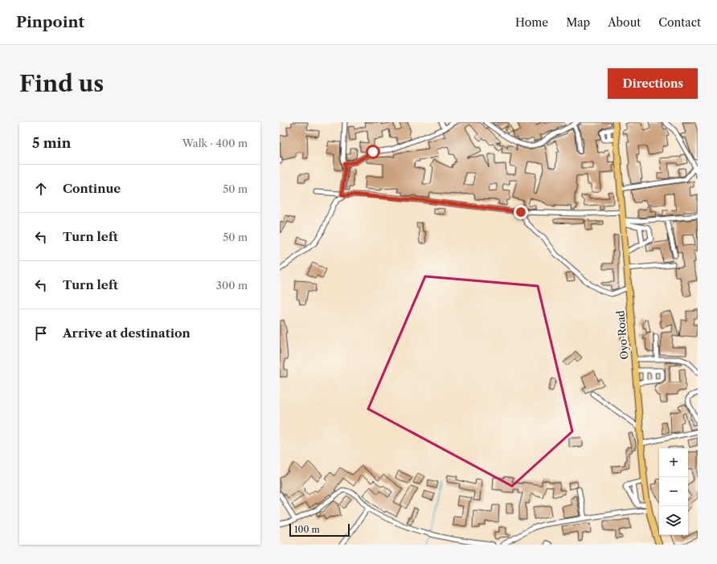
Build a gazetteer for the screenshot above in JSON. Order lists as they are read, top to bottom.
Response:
{
  "streets": {
    "highway": ["Oyo Road"]
  },
  "scale_bar": "100 m",
  "page": {
    "header": "Pinpoint",
    "nav": [
      "Home",
      "Map",
      "About",
      "Contact"
    ],
    "buttons": "Directions",
    "title": "Find us",
    "heading": ["5 min", "Walk · 400 m"],
    "list": [
      ["Continue", "50 m"],
      ["Turn left", "50 m"],
      ["Turn left", "300 m"],
      "Arrive at destination"
    ],
    "map_buttons": ["+", "−"],
    "scale": "100 m"
  }
}
